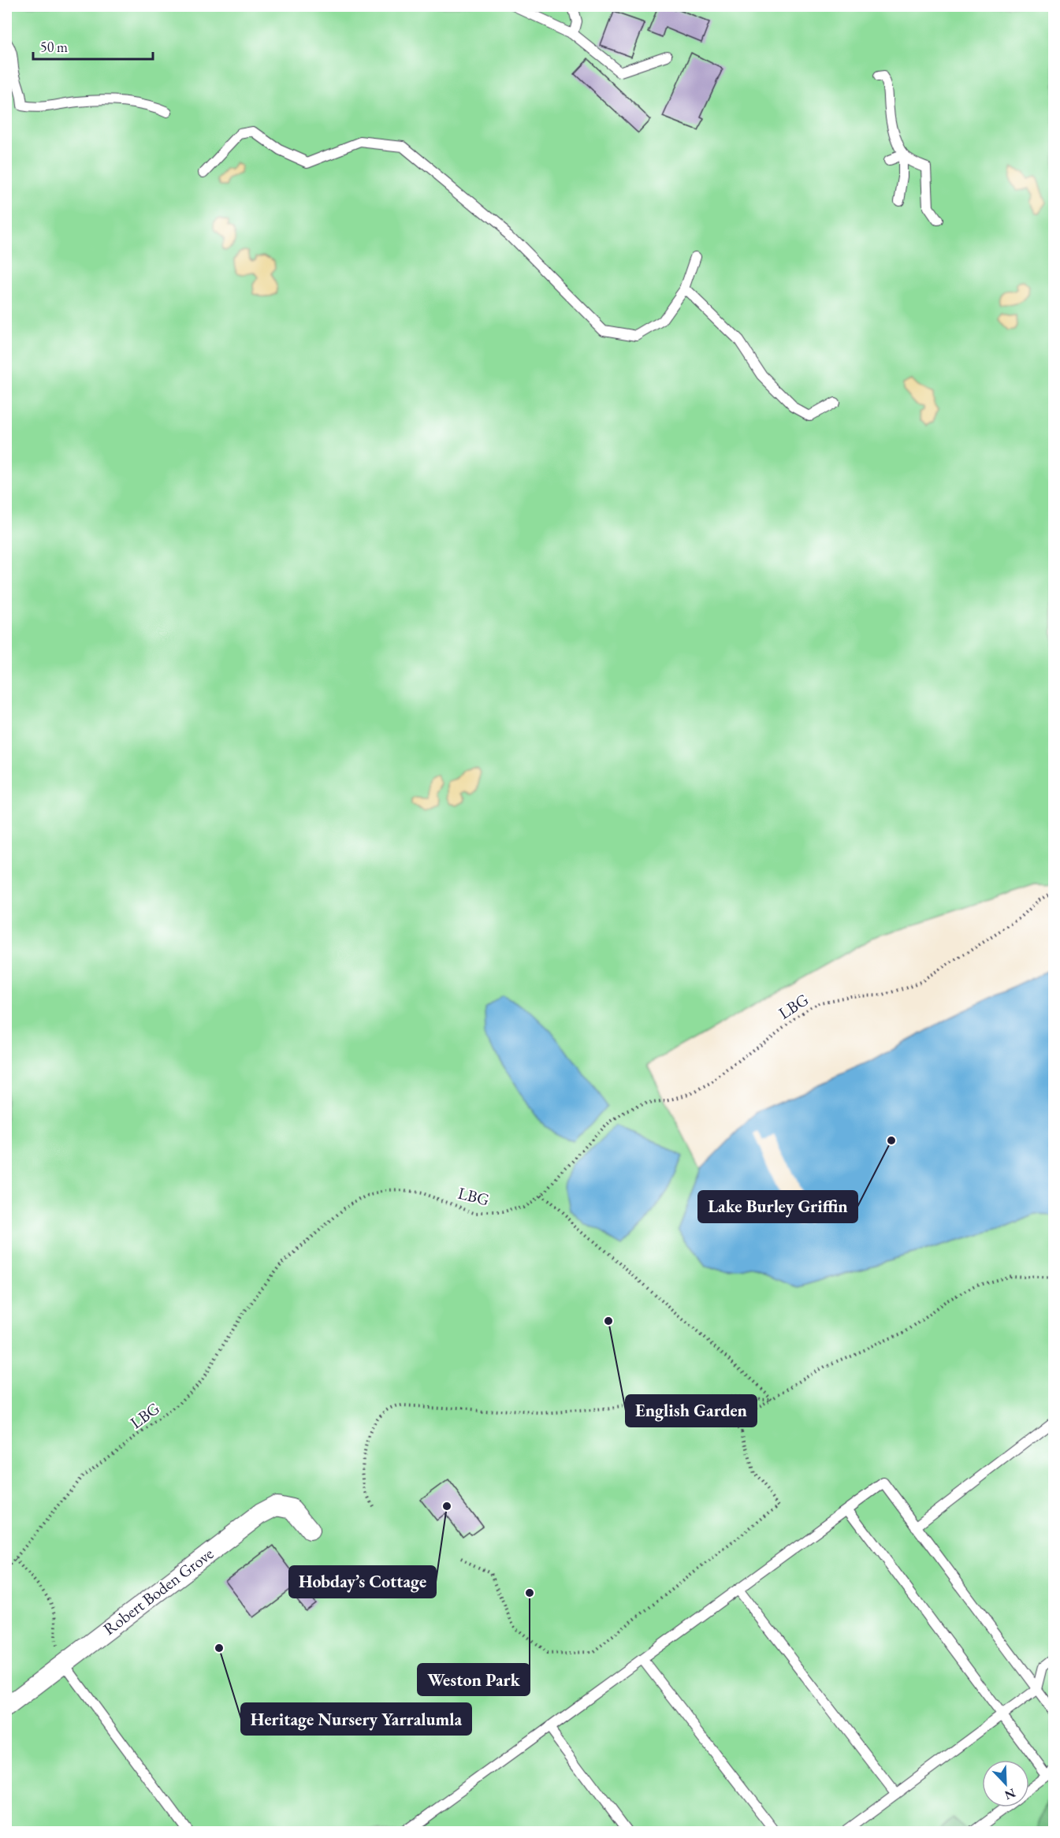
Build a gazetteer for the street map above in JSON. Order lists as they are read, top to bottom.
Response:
{
  "streets": {
    "street": ["Robert Boden Grove"],
    "path": ["LBG"]
  },
  "places": [
    "Lake Burley Griffin",
    "English Garden",
    "Hobday’s Cottage",
    "Weston Park",
    "Heritage Nursery Yarralumla"
  ],
  "scale_bar": "50 m",
  "north": "bottom right"
}
